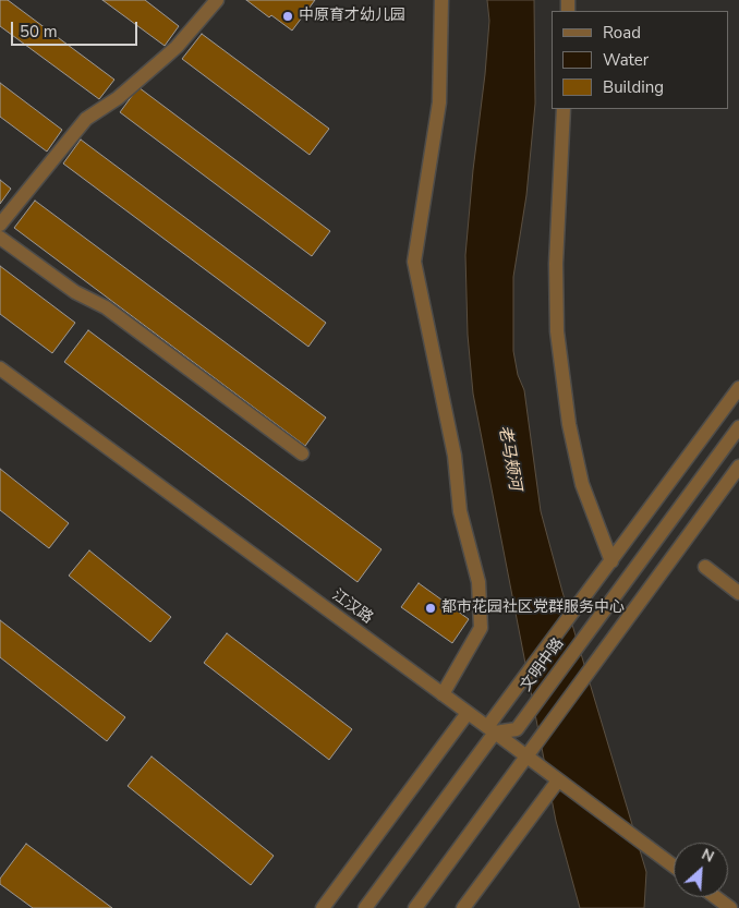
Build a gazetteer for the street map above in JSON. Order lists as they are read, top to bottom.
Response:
{
  "streets": {
    "street": ["江汉路", "文明中路"]
  },
  "crossings": [
    ["江汉路", "文明中路"]
  ],
  "water": ["老马颊河"],
  "places": ["中原育才幼儿园", "都市花园社区党群服务中心"],
  "legend": ["Road", "Water", "Building"],
  "scale_bar": "50 m",
  "north": "top right"
}
